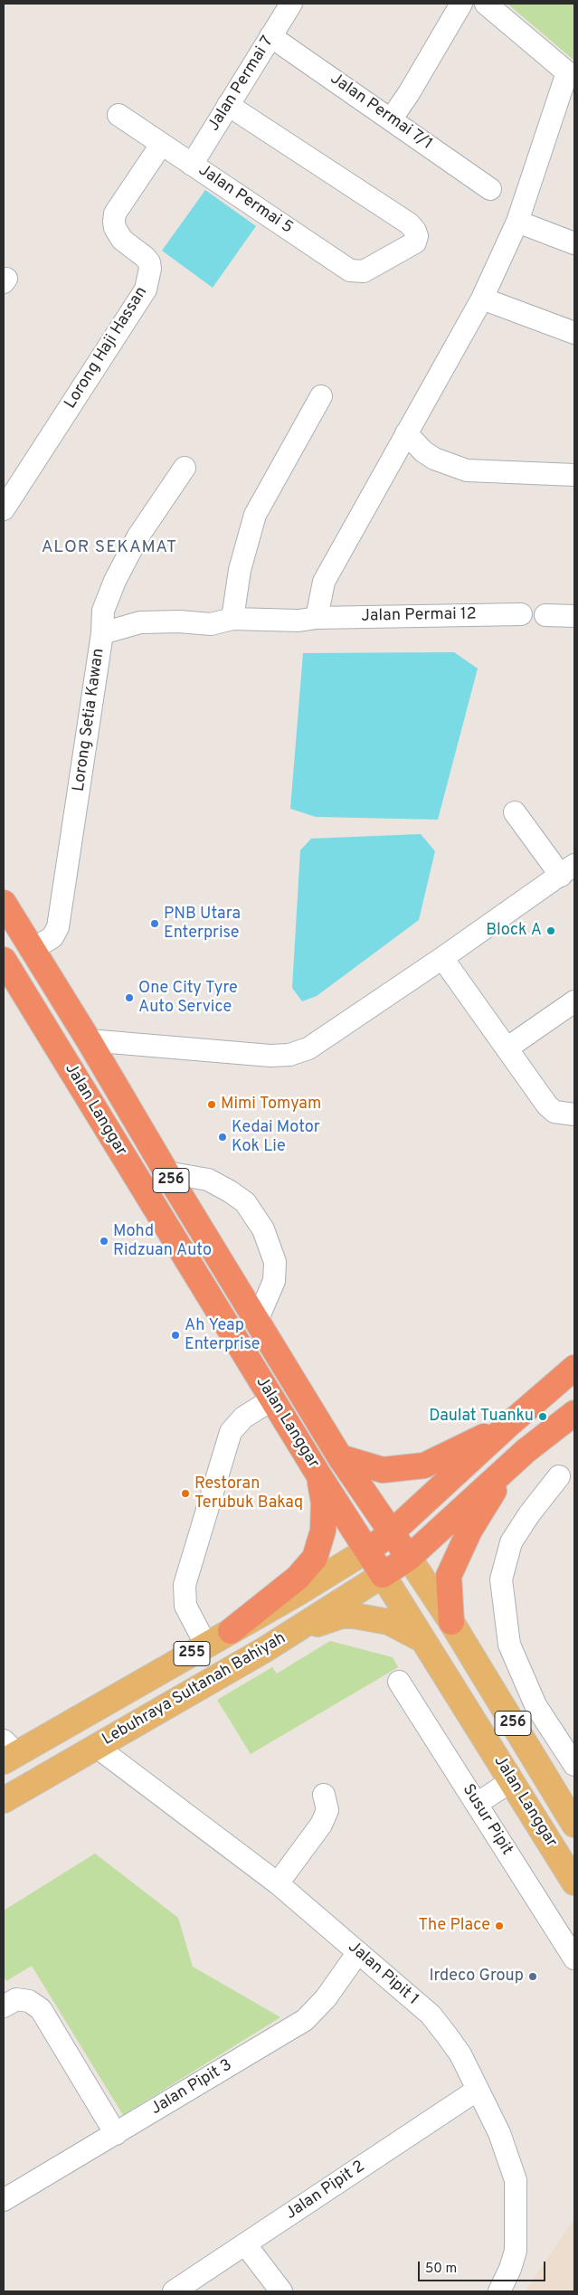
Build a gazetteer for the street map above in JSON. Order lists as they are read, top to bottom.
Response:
{
  "streets": {
    "highway": ["Jalan Langgar", "256", "255"],
    "main road": ["Lebuhraya Sultanah Bahiyah"],
    "street": [
      "Jalan Permai 7",
      "Jalan Permai 7/1",
      "Jalan Permai 5",
      "Lorong Haji Hassan",
      "Jalan Permai 12",
      "Lorong Setia Kawan",
      "Susur Pipit",
      "Jalan Pipit 1",
      "Jalan Pipit 3",
      "Jalan Pipit 2"
    ]
  },
  "crossings": [
    ["Jalan Permai 7", "Jalan Permai 7/1"],
    ["Jalan Permai 7", "Jalan Permai 5"],
    ["Jalan Permai 5", "Lorong Haji Hassan"],
    ["Jalan Permai 12", "Lorong Setia Kawan"],
    ["Lorong Setia Kawan", "Jalan Langgar"],
    ["Jalan Langgar", "255"],
    ["Jalan Langgar", "Lebuhraya Sultanah Bahiyah"],
    ["255", "Lebuhraya Sultanah Bahiyah"],
    ["Lebuhraya Sultanah Bahiyah", "Jalan Pipit 1"],
    ["Jalan Pipit 1", "Jalan Pipit 3"],
    ["Jalan Pipit 1", "Jalan Pipit 2"]
  ],
  "districts": ["ALOR SEKAMAT"],
  "places": [
    "PNB Utara Enterprise",
    "Block A",
    "One City Tyre Auto Service",
    "Mimi Tomyam",
    "Kedai Motor Kok Lie",
    "Mohd Ridzuan Auto",
    "Ah Yeap Enterprise",
    "Daulat Tuanku",
    "Restoran Terubuk Bakaq",
    "The Place",
    "Irdeco Group"
  ],
  "scale_bar": "50 m"
}
